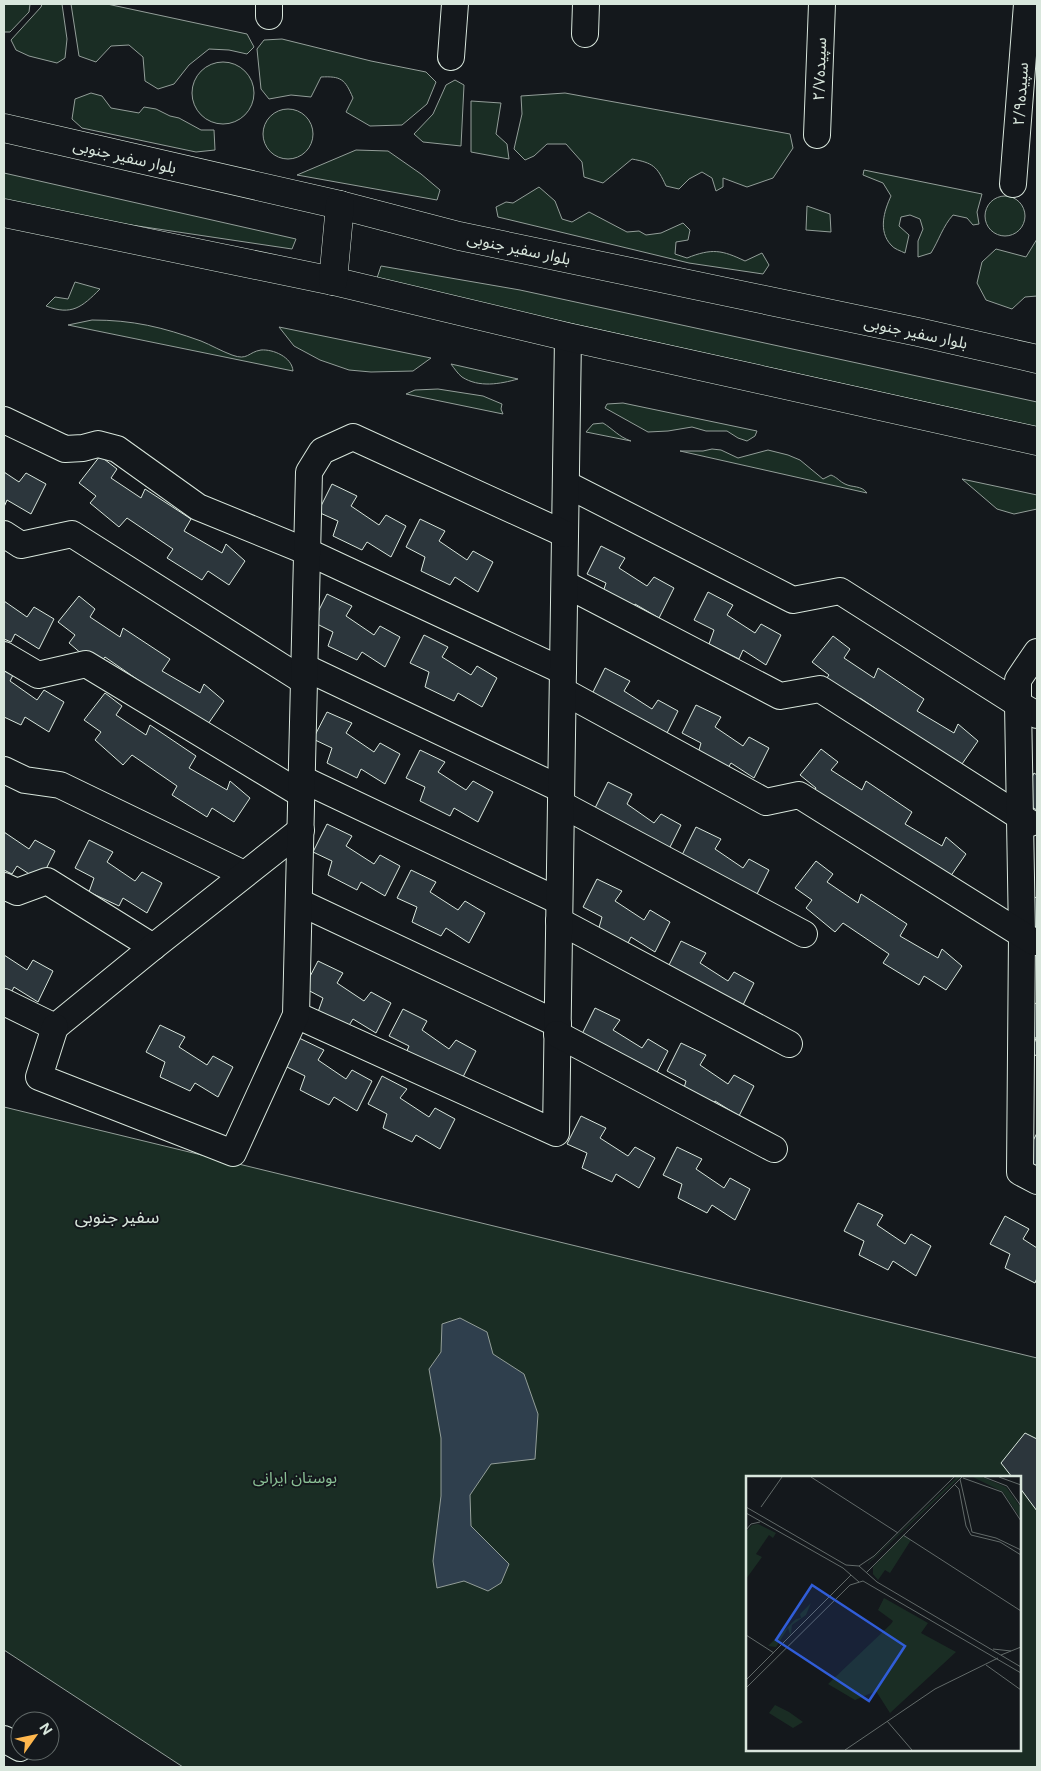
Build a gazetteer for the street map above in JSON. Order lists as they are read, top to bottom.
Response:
{
  "streets": {
    "main road": ["بلوار سفیر جنوبی"],
    "street": ["سپیده۲/۷", "سپیده۲/۹"]
  },
  "districts": ["سفیر جنوبی"],
  "parks": ["بوستان ایرانی"],
  "north": "top right"
}
